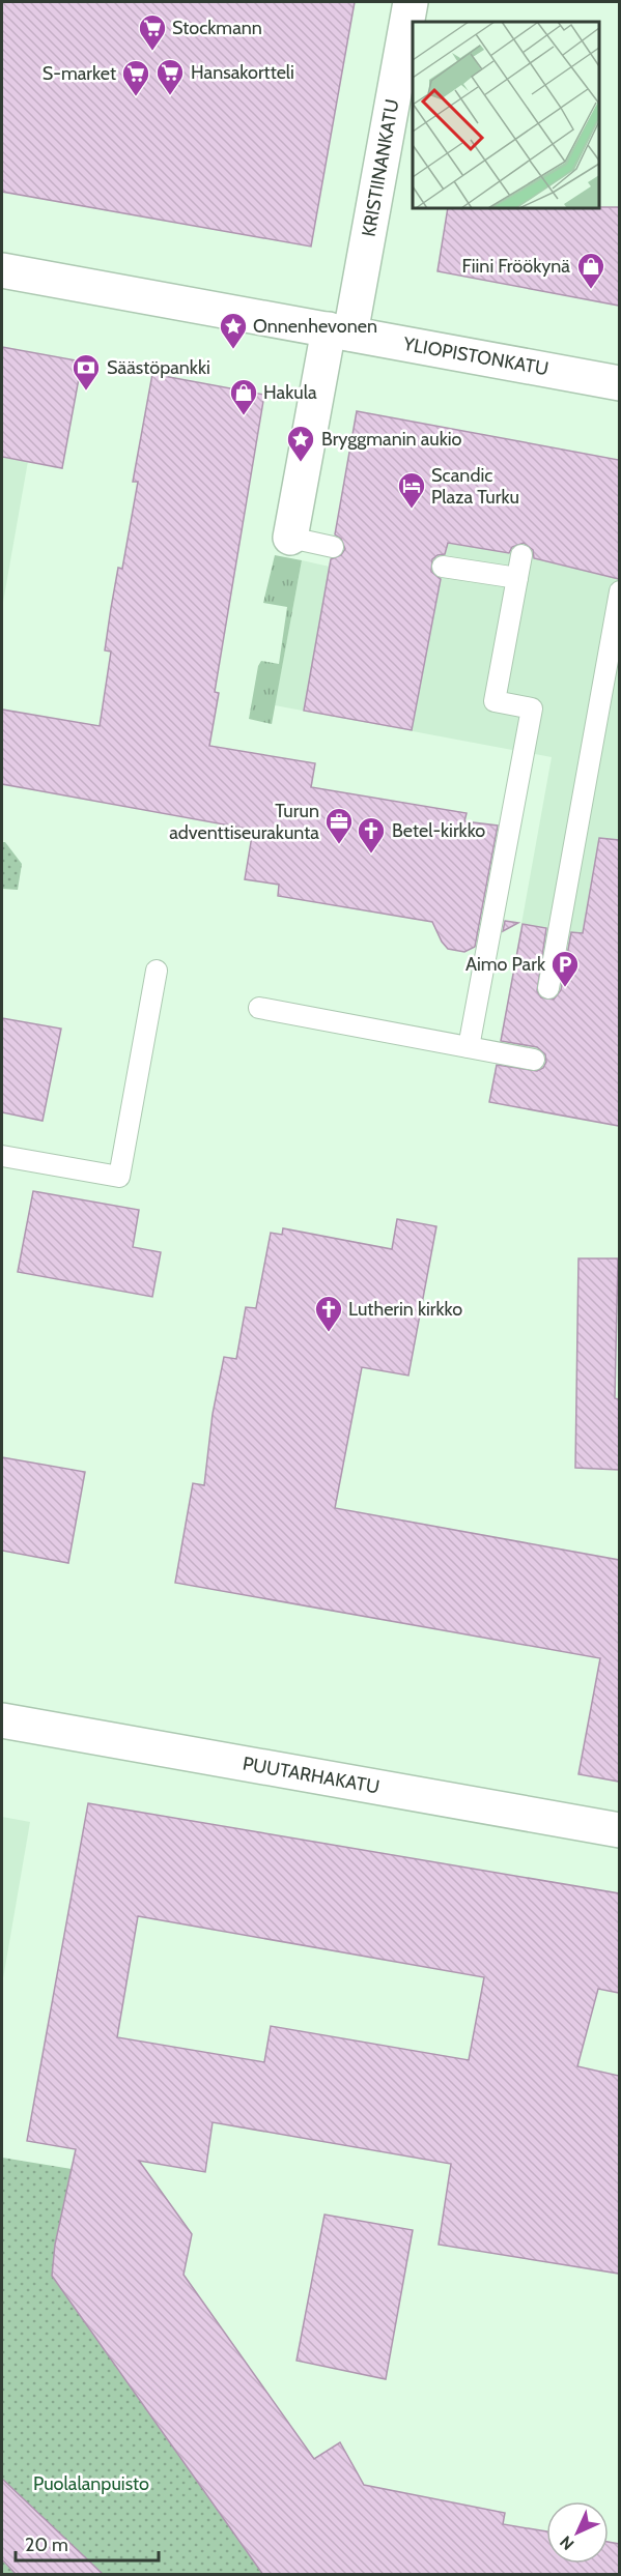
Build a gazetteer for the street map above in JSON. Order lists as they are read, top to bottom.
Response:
{
  "streets": {
    "street": ["KRISTIINANKATU", "YLIOPISTONKATU", "PUUTARHAKATU"]
  },
  "crossings": [
    ["KRISTIINANKATU", "YLIOPISTONKATU"]
  ],
  "parks": ["Puolalanpuisto"],
  "places": {
    "supermarket": ["Stockmann", "Hansakortteli", "S-market"],
    "shop": ["Fiini Fröökynä", "Hakula"],
    "place": ["Onnenhevonen", "Bryggmanin aukio"],
    "bank": ["Säästöpankki"],
    "hotel": ["Scandic Plaza Turku"],
    "office": ["Turun adventtiseurakunta"],
    "church": ["Betel-kirkko", "Lutherin kirkko"],
    "parking": ["Aimo Park"]
  },
  "scale_bar": "20 m",
  "north": "bottom left"
}
